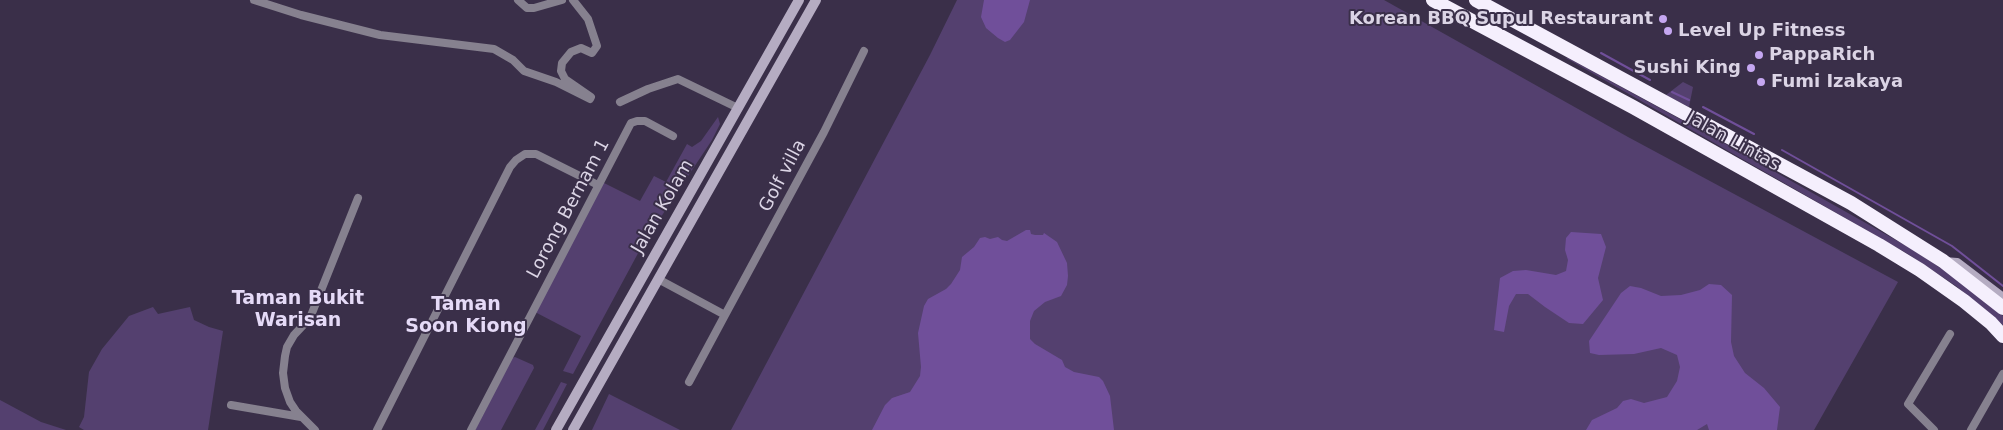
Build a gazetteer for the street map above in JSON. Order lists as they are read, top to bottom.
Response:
{
  "streets": {
    "highway": ["Jalan Lintas"],
    "main road": ["Jalan Kolam"],
    "street": ["Golf villa", "Lorong Bernam 1"]
  },
  "districts": ["Taman Bukit Warisan", "Taman Soon Kiong"],
  "places": [
    "Korean BBQ Supul Restaurant",
    "Level Up Fitness",
    "PappaRich",
    "Sushi King",
    "Fumi Izakaya"
  ]
}
